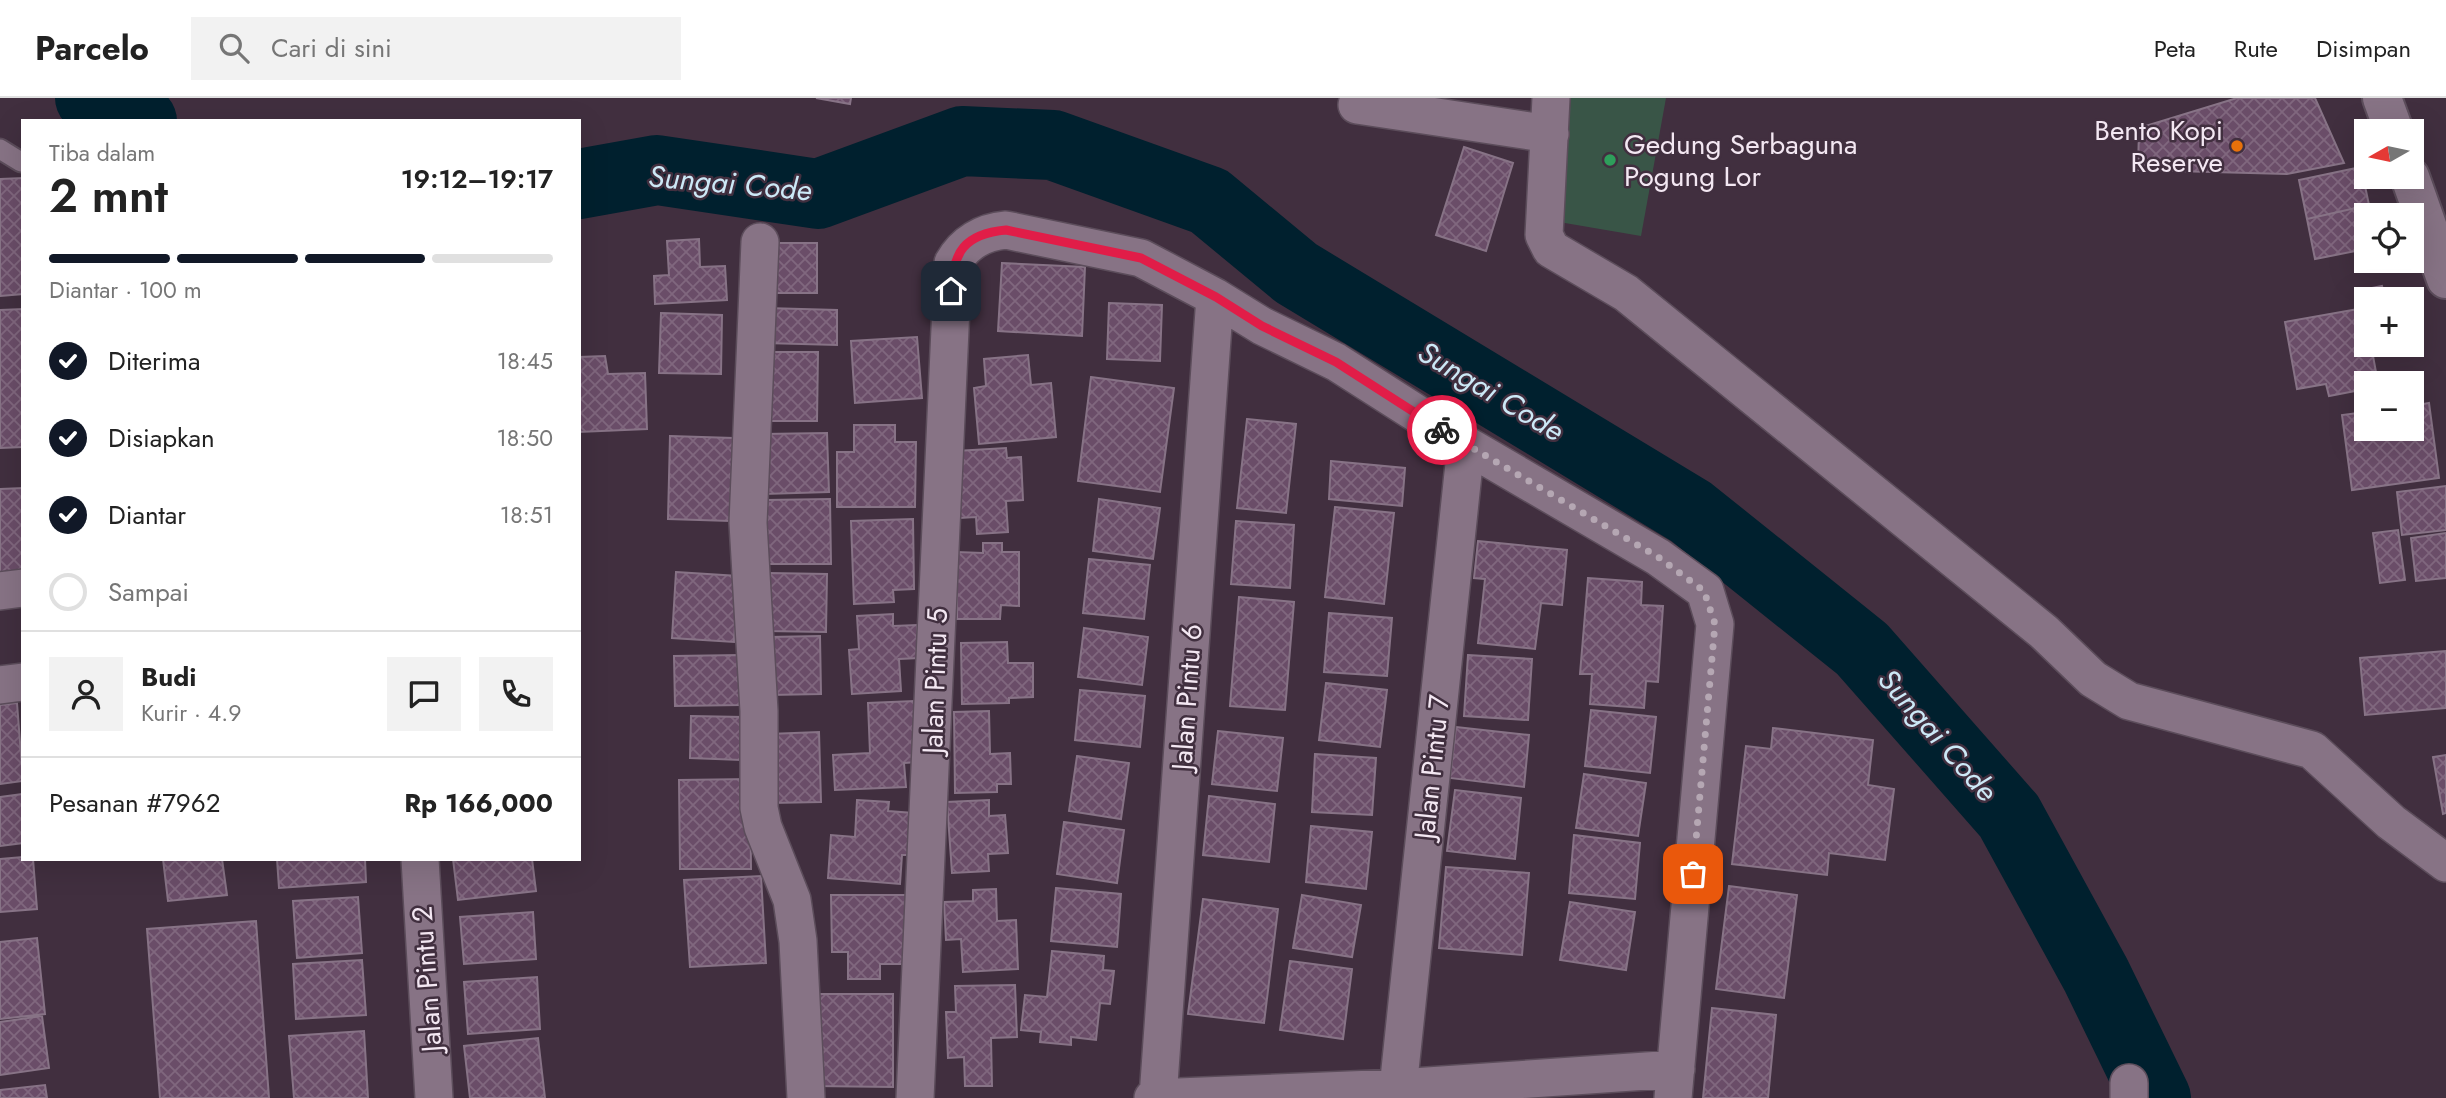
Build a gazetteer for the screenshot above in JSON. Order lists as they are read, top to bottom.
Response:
{
  "streets": {
    "street": [
      "Jalan Pintu 5",
      "Jalan Pintu 6",
      "Jalan Pintu 7",
      "Jalan Pintu 2"
    ]
  },
  "crossings": [
    ["Jalan Pintu 5", "Jalan Pintu 6"]
  ],
  "water": ["Sungai Code"],
  "places": ["Bento Kopi Reserve", "Gedung Serbaguna Pogung Lor"],
  "north": "left",
  "page": {
    "header": "Parcelo",
    "search": "Cari di sini",
    "nav": ["Peta", "Rute", "Disimpan"],
    "map_buttons": ["+", "−"],
    "heading": ["2 mnt", "Tiba dalam", "19:12–19:17"],
    "panel": [
      "Budi",
      "Kurir · 4.9",
      "Pesanan #7962",
      "Rp 166,000"
    ],
    "bar": "Diantar · 100 m",
    "list": [
      ["Diterima", "18:45"],
      ["Disiapkan", "18:50"],
      ["Diantar", "18:51"],
      "Sampai"
    ]
  }
}
